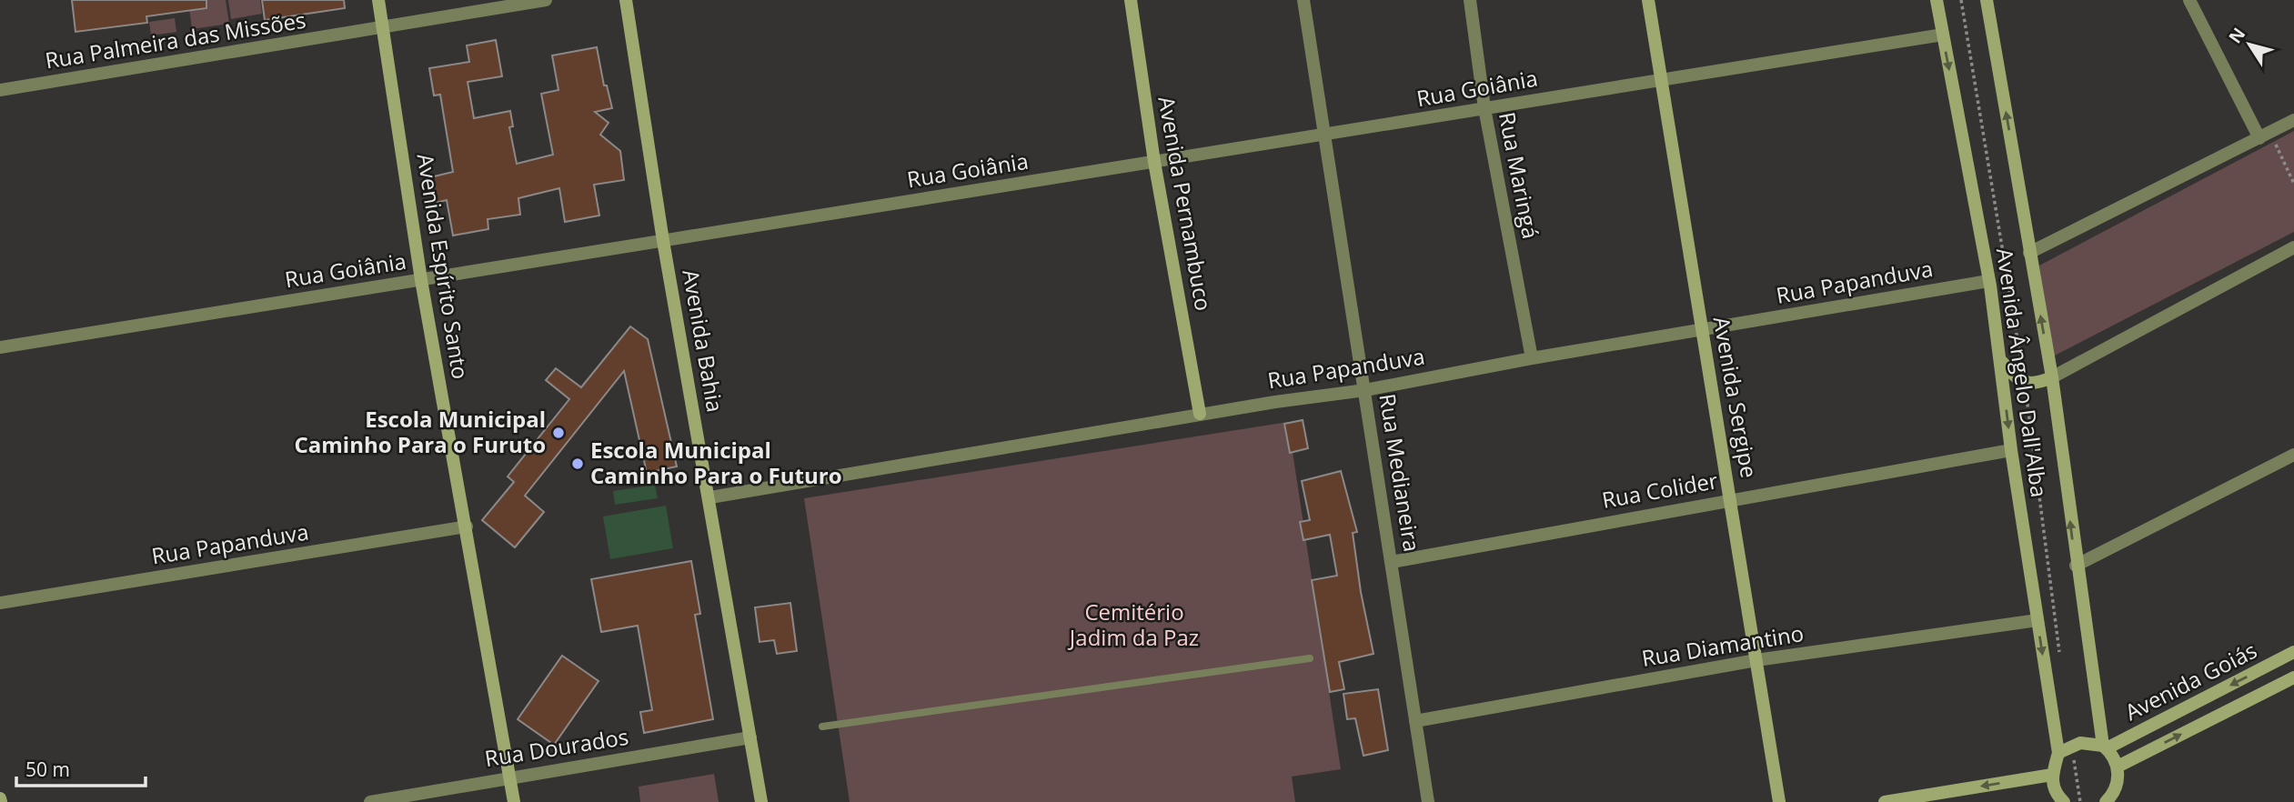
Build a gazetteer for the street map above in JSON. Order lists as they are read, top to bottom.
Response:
{
  "streets": {
    "street": [
      "Rua Palmeira das Missões",
      "Rua Goiânia",
      "Rua Maringá",
      "Avenida Pernambuco",
      "Avenida Espírito Santo",
      "Rua Papanduva",
      "Avenida Bahia",
      "Avenida Ângelo Dall'Alba",
      "Avenida Sergipe",
      "Rua Medianeira",
      "Rua Colider",
      "Rua Diamantino",
      "Avenida Goiás",
      "Rua Dourados"
    ]
  },
  "crossings": [
    ["Rua Palmeira das Missões", "Avenida Espírito Santo"],
    ["Rua Goiânia", "Rua Maringá"],
    ["Rua Goiânia", "Avenida Pernambuco"],
    ["Rua Goiânia", "Avenida Espírito Santo"],
    ["Rua Goiânia", "Avenida Bahia"],
    ["Rua Goiânia", "Avenida Ângelo Dall'Alba"],
    ["Rua Goiânia", "Avenida Sergipe"],
    ["Rua Goiânia", "Rua Medianeira"],
    ["Rua Maringá", "Rua Papanduva"],
    ["Avenida Pernambuco", "Rua Papanduva"],
    ["Avenida Espírito Santo", "Rua Papanduva"],
    ["Avenida Espírito Santo", "Rua Dourados"],
    ["Rua Papanduva", "Avenida Bahia"],
    ["Rua Papanduva", "Avenida Ângelo Dall'Alba"],
    ["Rua Papanduva", "Avenida Sergipe"],
    ["Rua Papanduva", "Rua Medianeira"],
    ["Avenida Bahia", "Rua Dourados"],
    ["Avenida Ângelo Dall'Alba", "Rua Colider"],
    ["Avenida Ângelo Dall'Alba", "Rua Diamantino"],
    ["Avenida Ângelo Dall'Alba", "Avenida Goiás"],
    ["Avenida Sergipe", "Rua Colider"],
    ["Avenida Sergipe", "Rua Diamantino"],
    ["Rua Medianeira", "Rua Colider"],
    ["Rua Medianeira", "Rua Diamantino"]
  ],
  "parks": ["Cemitério Jadim da Paz"],
  "places": ["Escola Municipal Caminho Para o Furuto", "Escola Municipal Caminho Para o Futuro"],
  "scale_bar": "50 m",
  "north": "top left"
}
